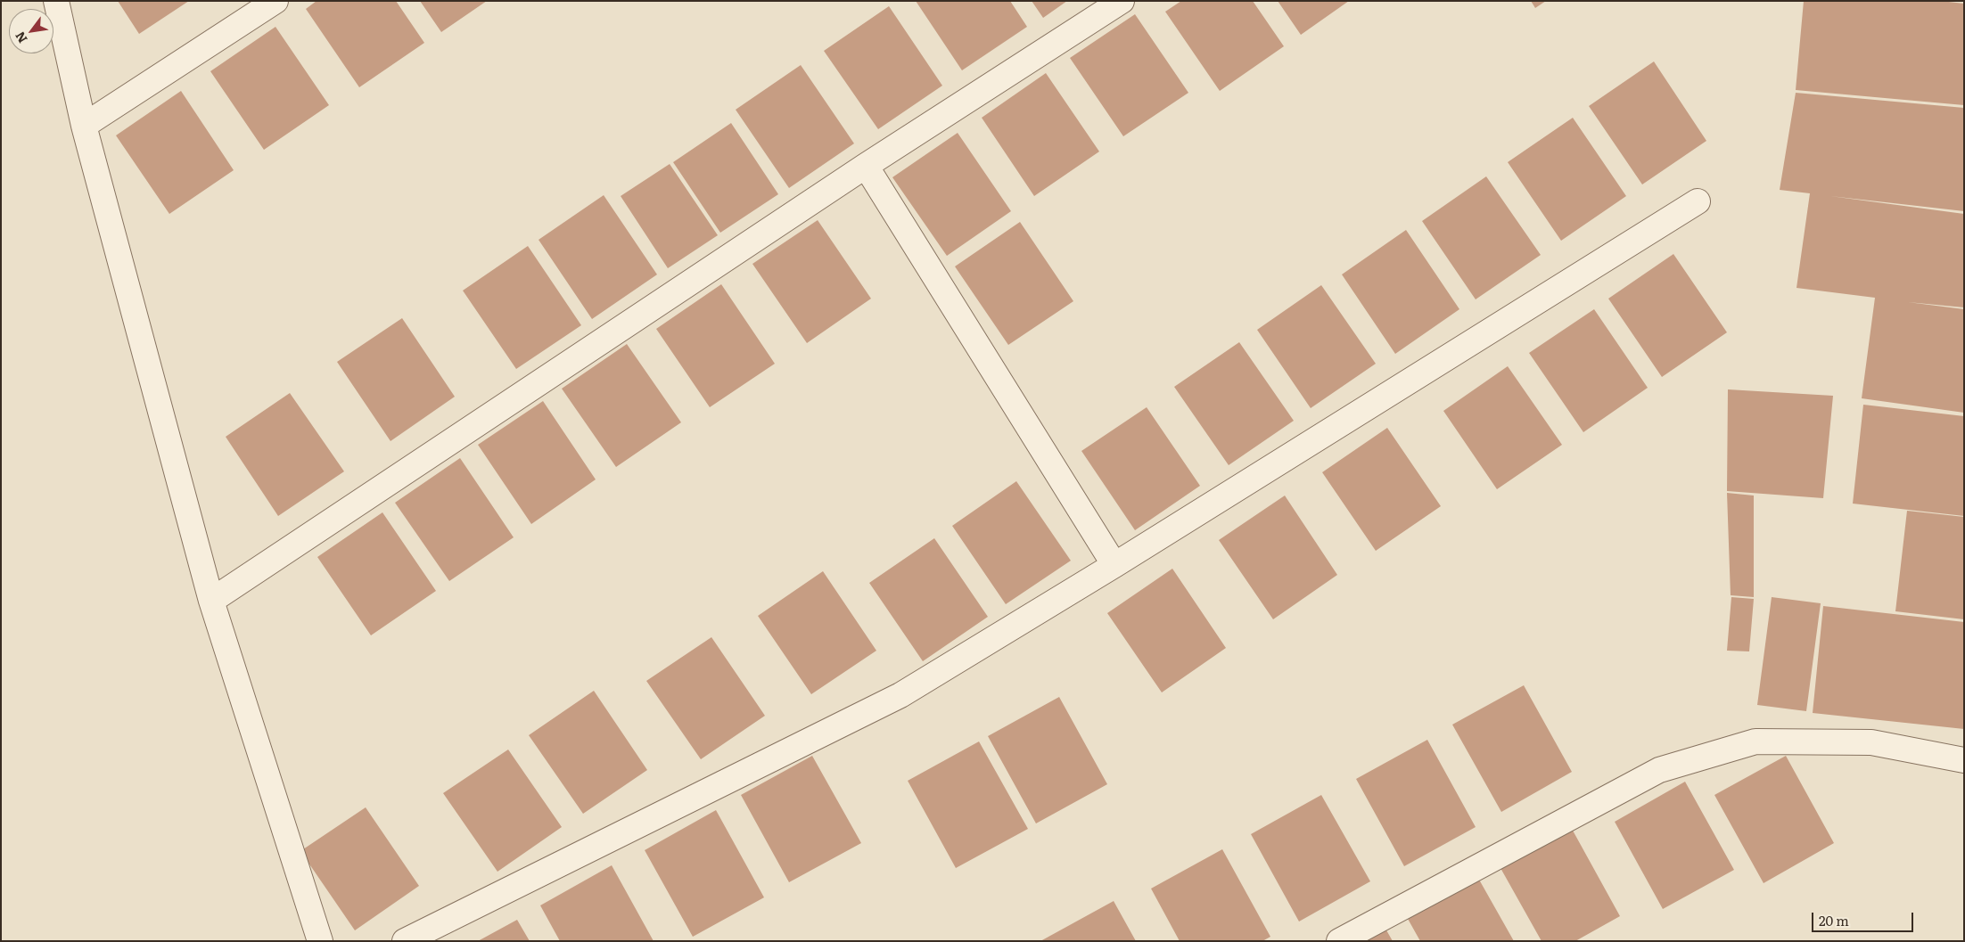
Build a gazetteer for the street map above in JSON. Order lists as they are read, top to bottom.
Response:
{
  "scale_bar": "20 m",
  "north": "bottom left"
}
